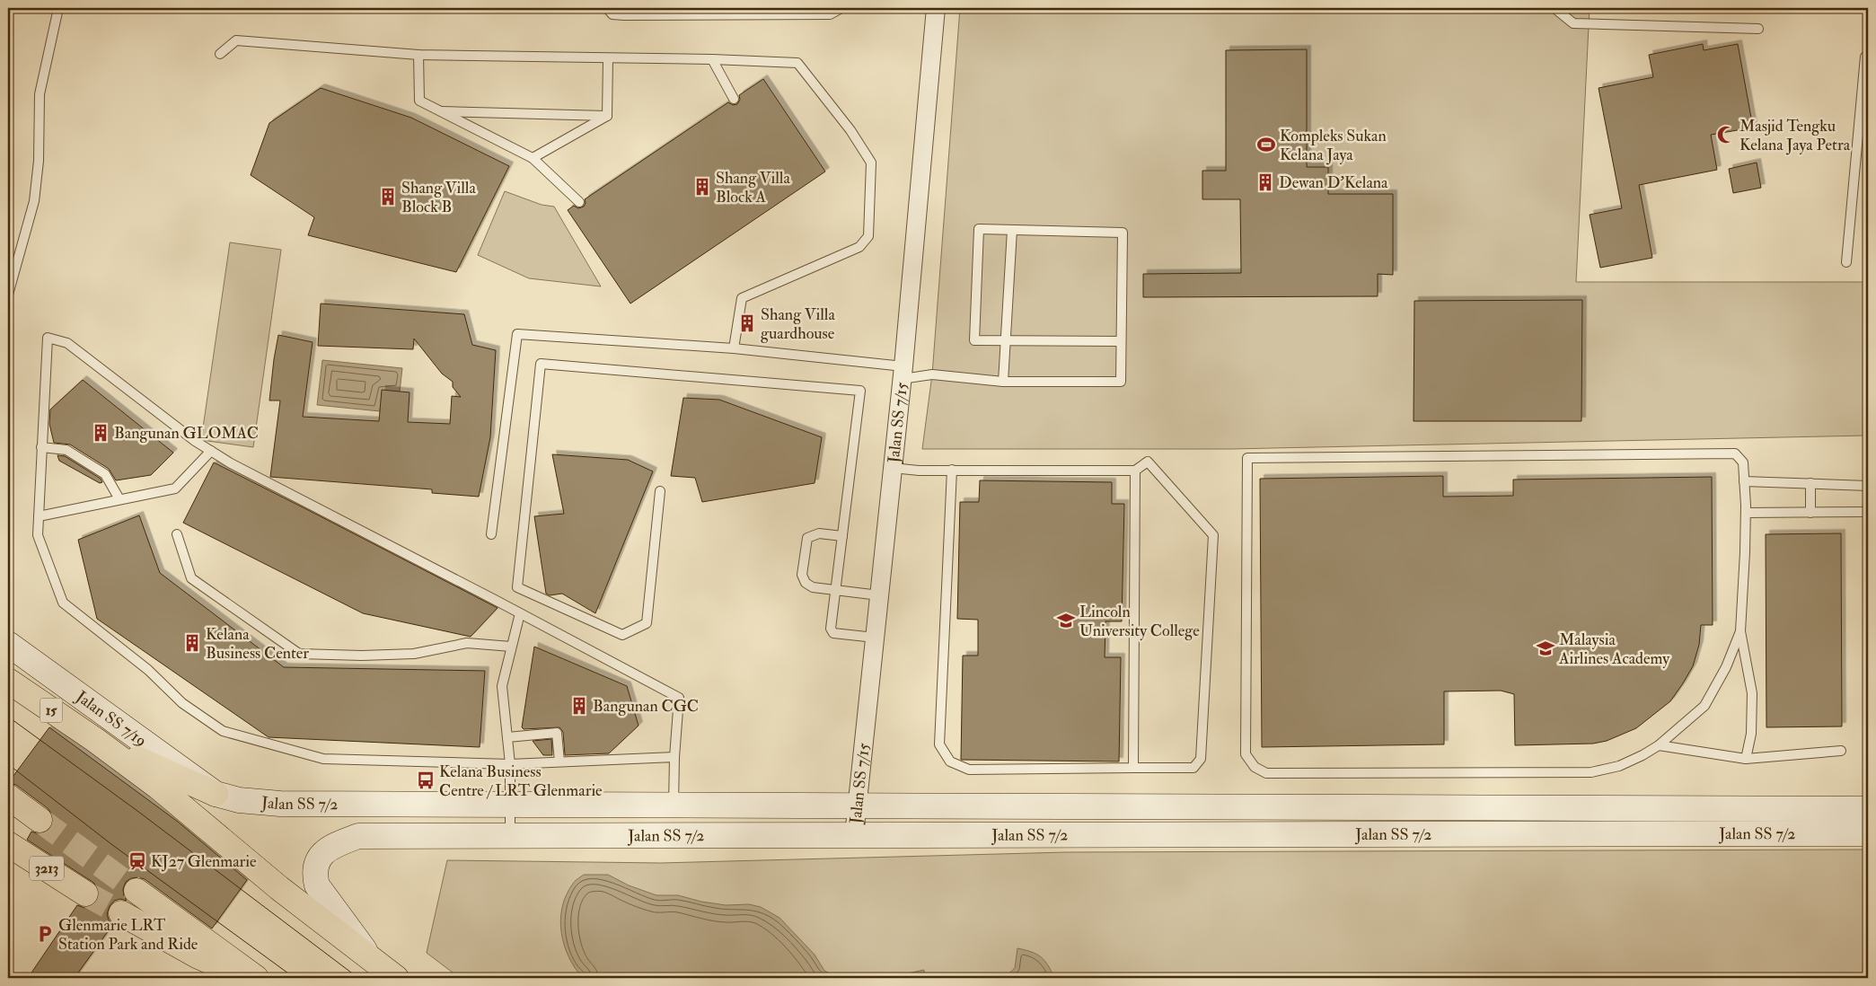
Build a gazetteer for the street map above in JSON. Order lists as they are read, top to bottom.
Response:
{
  "streets": {
    "main road": ["15", "3213"],
    "street": ["Jalan SS 7/15", "Jalan SS 7/19", "Jalan SS 7/2"]
  },
  "crossings": [
    ["Jalan SS 7/15", "Jalan SS 7/2"],
    ["15", "Jalan SS 7/2"],
    ["Jalan SS 7/19", "Jalan SS 7/2"]
  ],
  "places": {
    "mosque": ["Masjid Tengku Kelana Jaya Petra"],
    "sports": ["Kompleks Sukan Kelana Jaya"],
    "building": [
      "Dewan D'Kelana",
      "Shang Villa Block A",
      "Shang Villa Block B",
      "Shang Villa guardhouse",
      "Bangunan GLOMAC",
      "Kelana Business Center",
      "Bangunan CGC"
    ],
    "school or university": ["Lincoln University College", "Malaysia Airlines Academy"],
    "bus stop": ["Kelana Business Centre / LRT Glenmarie"],
    "station": ["KJ27 Glenmarie"],
    "parking": ["Glenmarie LRT Station Park and Ride"]
  }
}
